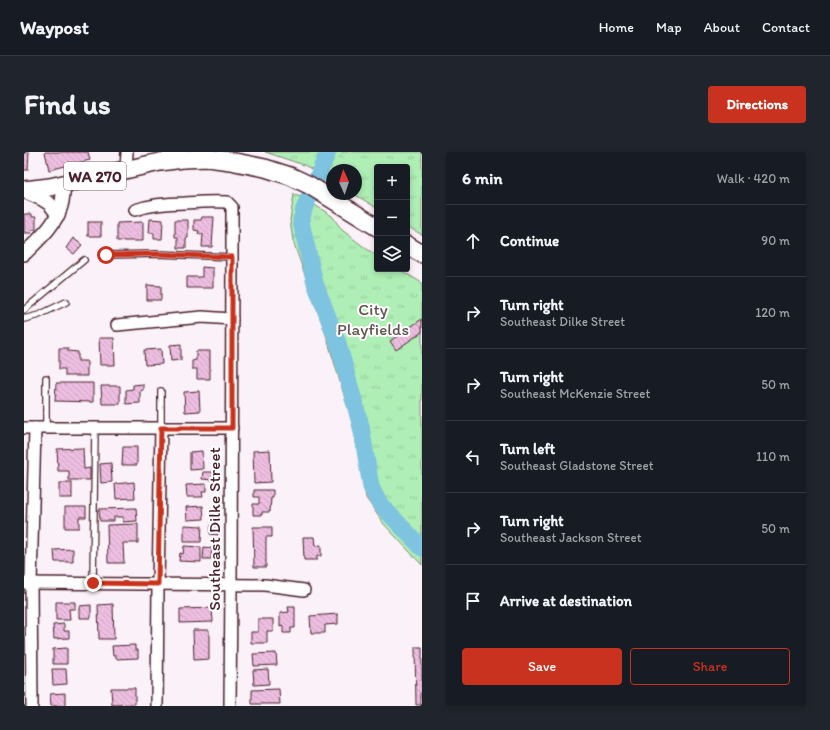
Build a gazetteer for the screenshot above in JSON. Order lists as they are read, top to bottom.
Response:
{
  "streets": {
    "main road": ["WA 270"],
    "street": ["Southeast Dilke Street"]
  },
  "parks": ["City Playfields"],
  "north": "top",
  "page": {
    "header": "Waypost",
    "nav": [
      "Home",
      "Map",
      "About",
      "Contact"
    ],
    "buttons": [
      "Directions",
      ["Save", "Share"]
    ],
    "title": "Find us",
    "heading": ["6 min", "Walk · 420 m"],
    "map_buttons": ["+", "−"],
    "list": [
      ["Continue", "90 m"],
      ["Turn right", "Southeast Dilke Street", "120 m"],
      ["Turn right", "Southeast McKenzie Street", "50 m"],
      ["Turn left", "Southeast Gladstone Street", "110 m"],
      ["Turn right", "Southeast Jackson Street", "50 m"],
      "Arrive at destination"
    ]
  }
}
